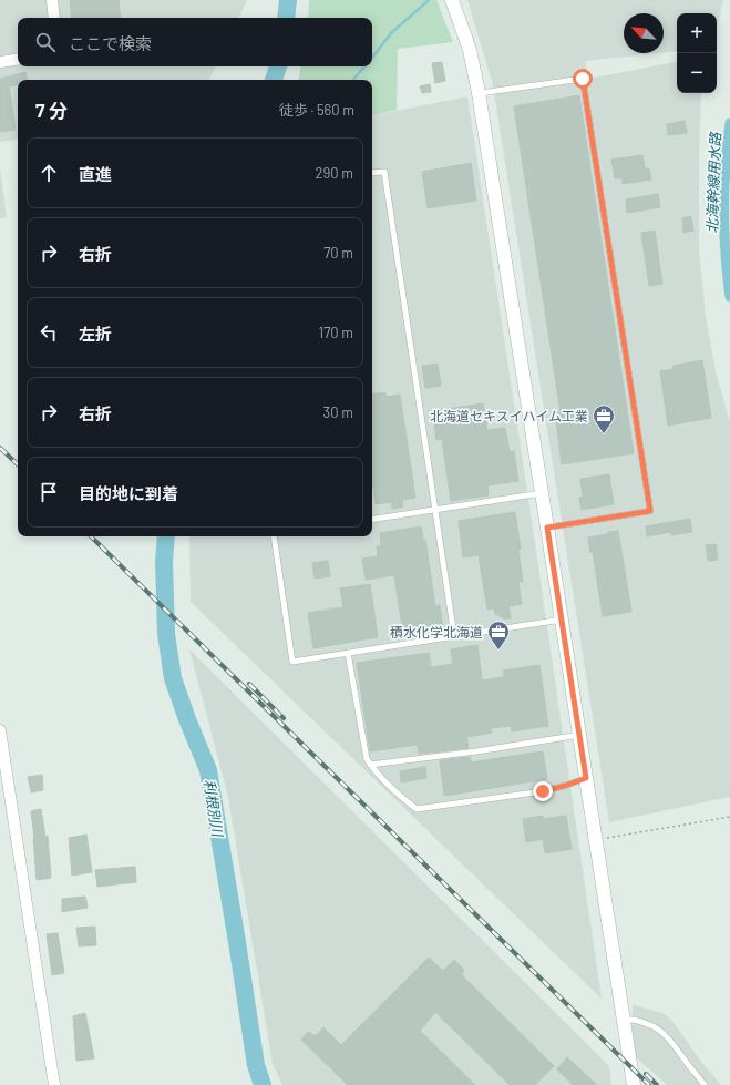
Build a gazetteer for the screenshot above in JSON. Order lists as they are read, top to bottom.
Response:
{
  "water": ["北海幹線用水路", "利根別川"],
  "places": {
    "office": ["北海道セキスイハイム工業", "積水化学北海道"]
  },
  "north": "top left",
  "page": {
    "map_buttons": ["+", "−"],
    "search": "ここで検索",
    "heading": ["7 分", "徒歩 · 560 m"],
    "list": [
      ["直進", "290 m"],
      ["右折", "70 m"],
      ["左折", "170 m"],
      ["右折", "30 m"],
      "目的地に到着"
    ]
  }
}
